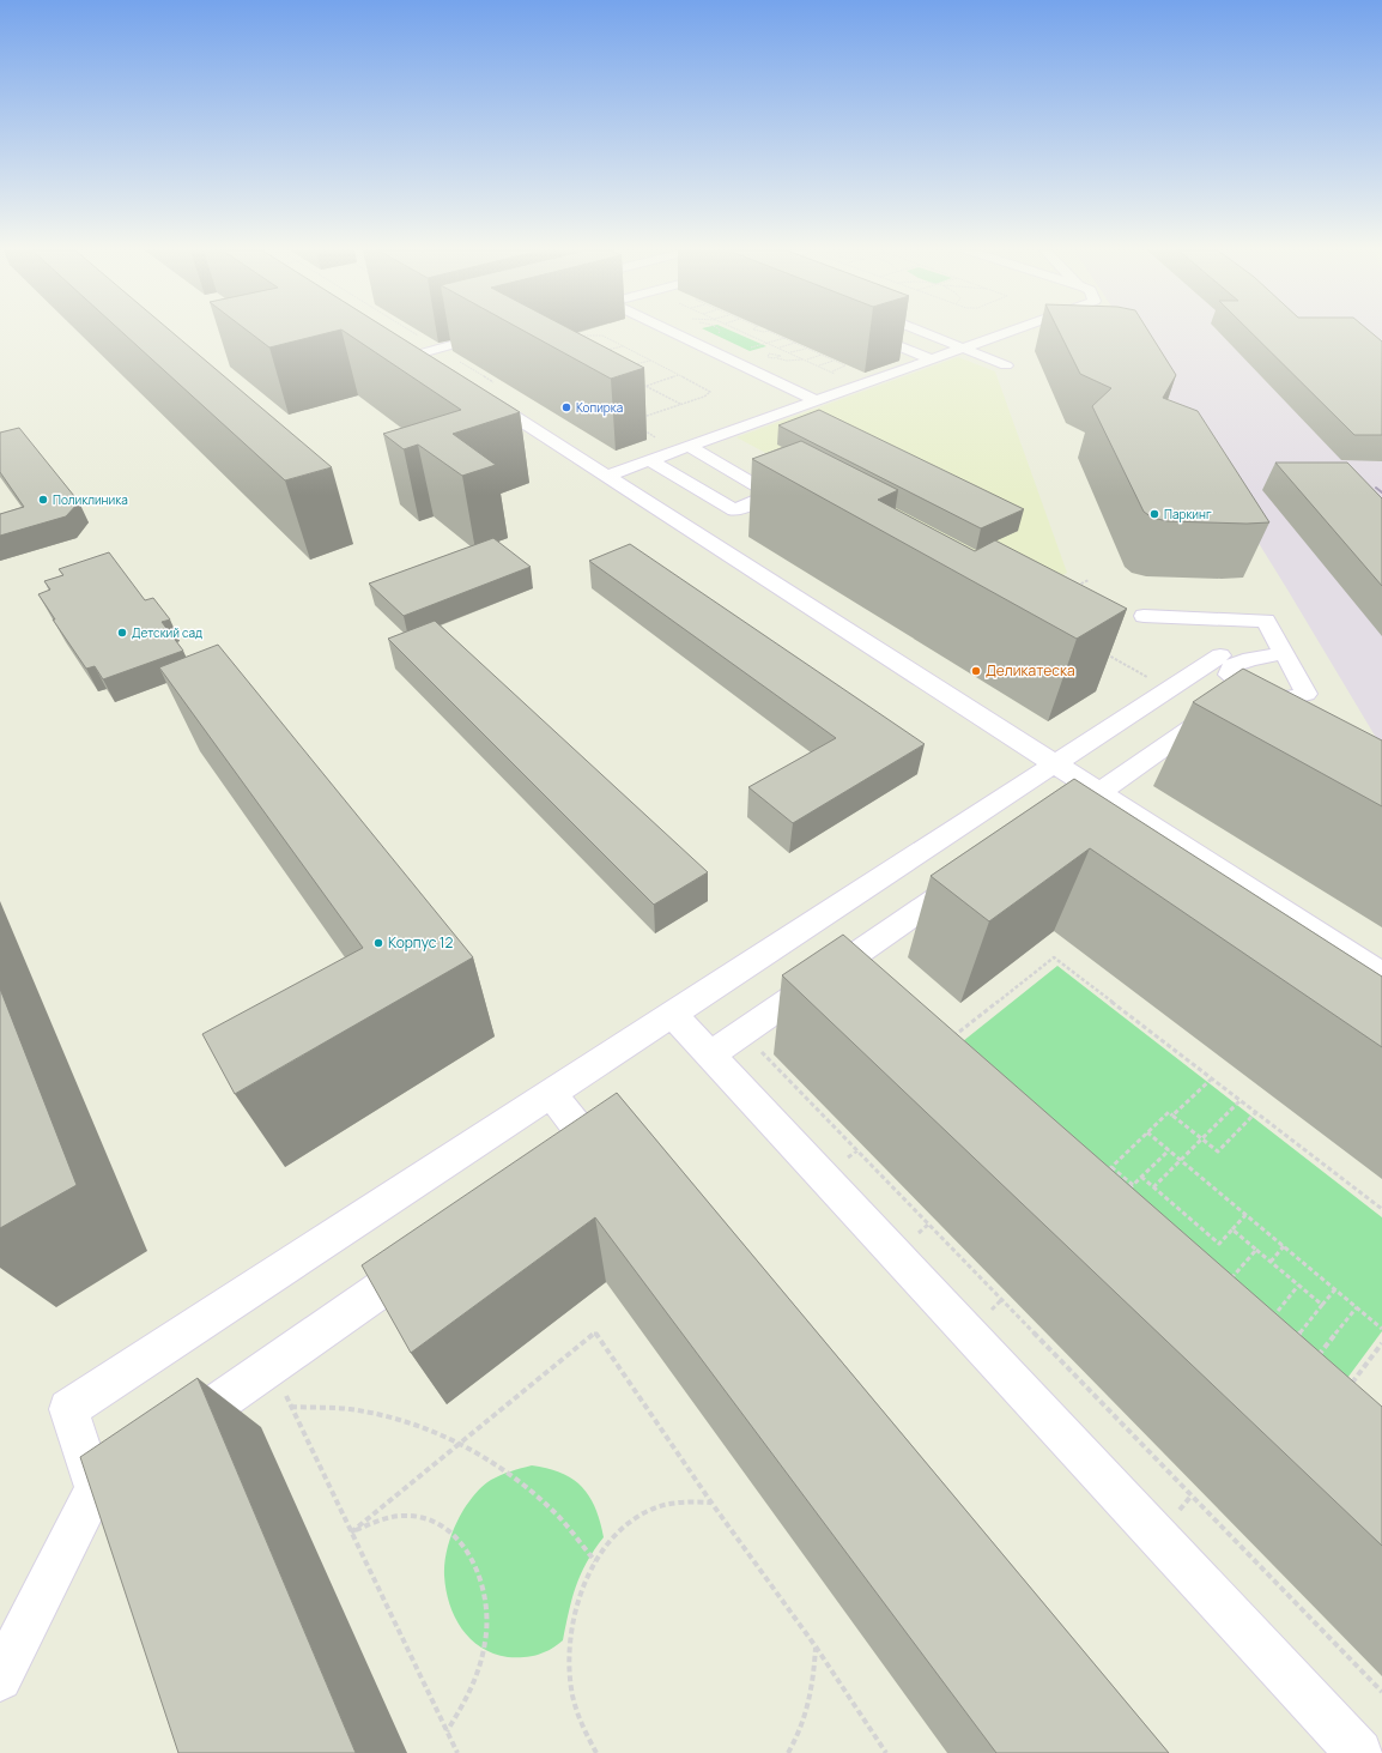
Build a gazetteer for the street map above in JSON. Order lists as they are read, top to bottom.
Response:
{
  "places": [
    "Копирка",
    "Поликлиника",
    "Паркинг",
    "Детский сад",
    "Деликатеска",
    "Корпус 12"
  ]
}
